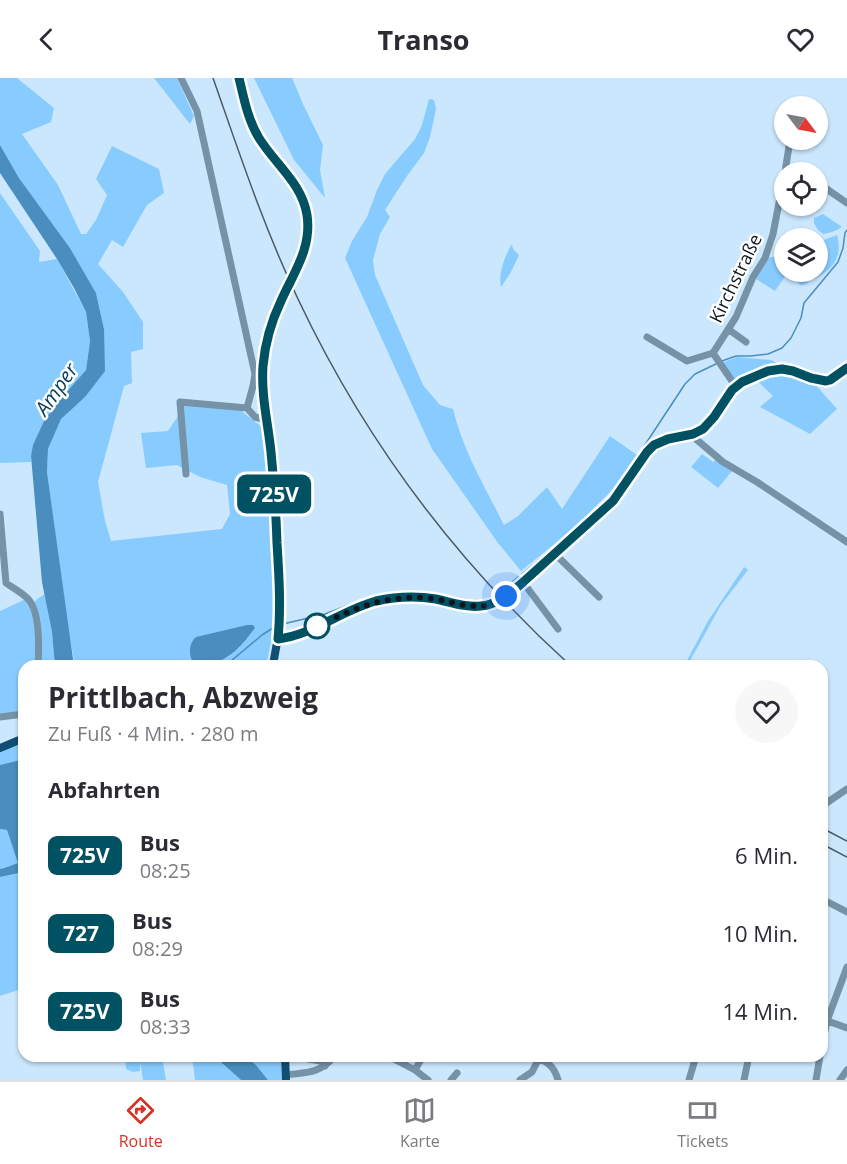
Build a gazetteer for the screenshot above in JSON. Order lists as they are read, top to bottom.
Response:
{
  "streets": {
    "street": ["Kirchstraße"]
  },
  "water": ["Amper"],
  "lines": ["bus line 725V"],
  "north": "bottom right",
  "page": {
    "header": "Transo",
    "on_map": "725V",
    "heading": [
      ["Prittlbach, Abzweig", "Zu Fuß · 4 Min. · 280 m"],
      "Abfahrten"
    ],
    "list": [
      {
        "mark": "725V",
        "name": "Bus",
        "note": "08:25",
        "value": "6 Min."
      },
      {
        "mark": "727",
        "name": "Bus",
        "note": "08:29",
        "value": "10 Min."
      },
      {
        "mark": "725V",
        "name": "Bus",
        "note": "08:33",
        "value": "14 Min."
      }
    ],
    "tabs": ["Route", "Karte", "Tickets"]
  }
}
